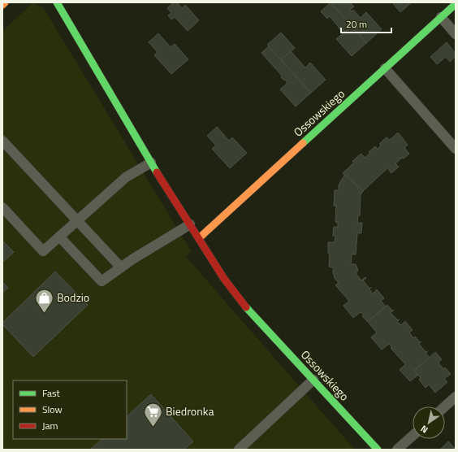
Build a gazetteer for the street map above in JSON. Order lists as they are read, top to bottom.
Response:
{
  "streets": {
    "street": ["Ossowskiego"]
  },
  "places": {
    "shop": ["Bodzio"],
    "supermarket": ["Biedronka"]
  },
  "legend": ["Fast", "Slow", "Jam"],
  "scale_bar": "20 m",
  "north": "bottom left"
}
